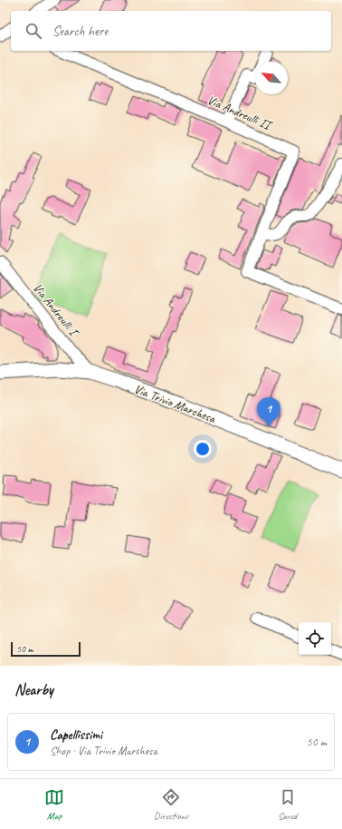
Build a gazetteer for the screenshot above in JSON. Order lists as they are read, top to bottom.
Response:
{
  "streets": {
    "street": ["Via Andreulli II", "Via Andreulli I", "Via Trivio Marchesa"]
  },
  "crossings": [
    ["Via Andreulli I", "Via Trivio Marchesa"]
  ],
  "scale_bar": "50 m",
  "north": "top left",
  "page": {
    "search": "Search here",
    "pins": "1",
    "scale": "50 m",
    "heading": "Nearby",
    "list": [
      {
        "mark": "1",
        "name": "Capellissimi",
        "note": "Shop · Via Trivio Marchesa",
        "value": "50 m"
      }
    ],
    "nav": ["Map", "Directions", "Saved"]
  }
}
